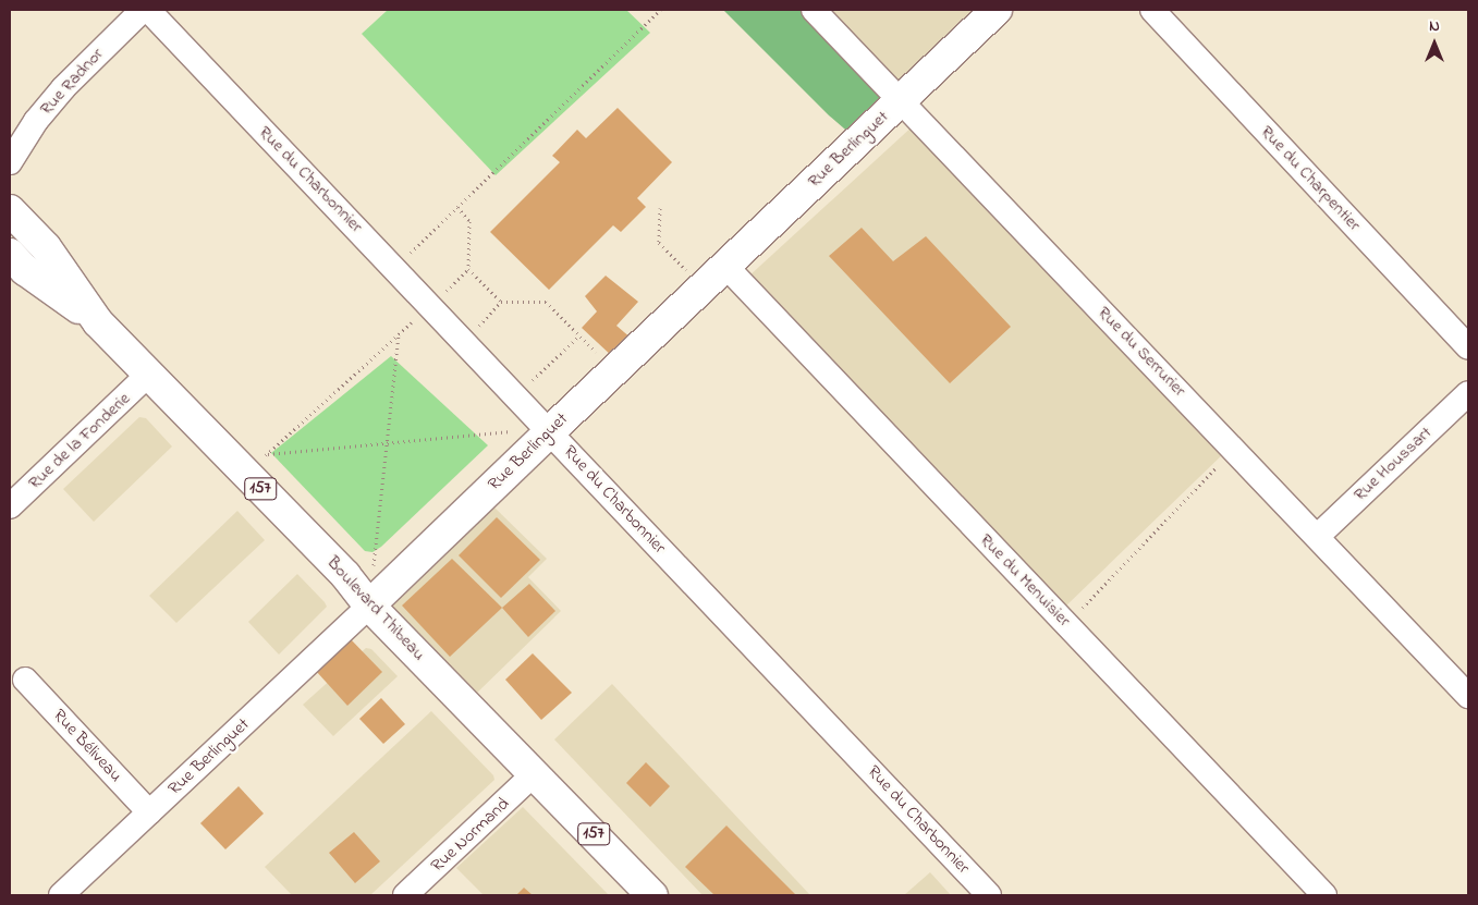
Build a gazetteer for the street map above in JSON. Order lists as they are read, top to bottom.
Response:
{
  "streets": {
    "main road": ["Rue Berlinguet", "157", "Boulevard Thibeau"],
    "street": [
      "Rue Radnor",
      "Rue du Charpentier",
      "Rue du Charbonnier",
      "Rue du Serrurier",
      "Rue de la Fonderie",
      "Rue Houssart",
      "Rue du Menuisier",
      "Rue Béliveau",
      "Rue Normand"
    ]
  },
  "crossings": [
    ["Rue Berlinguet", "Rue du Charbonnier"],
    ["Rue Berlinguet", "Rue du Serrurier"],
    ["Rue Berlinguet", "Rue du Menuisier"],
    ["Rue Berlinguet", "Boulevard Thibeau"],
    ["Rue Berlinguet", "Rue Béliveau"],
    ["Rue du Serrurier", "Rue Houssart"],
    ["Rue de la Fonderie", "Boulevard Thibeau"],
    ["Boulevard Thibeau", "Rue Normand"]
  ],
  "north": "top"
}
